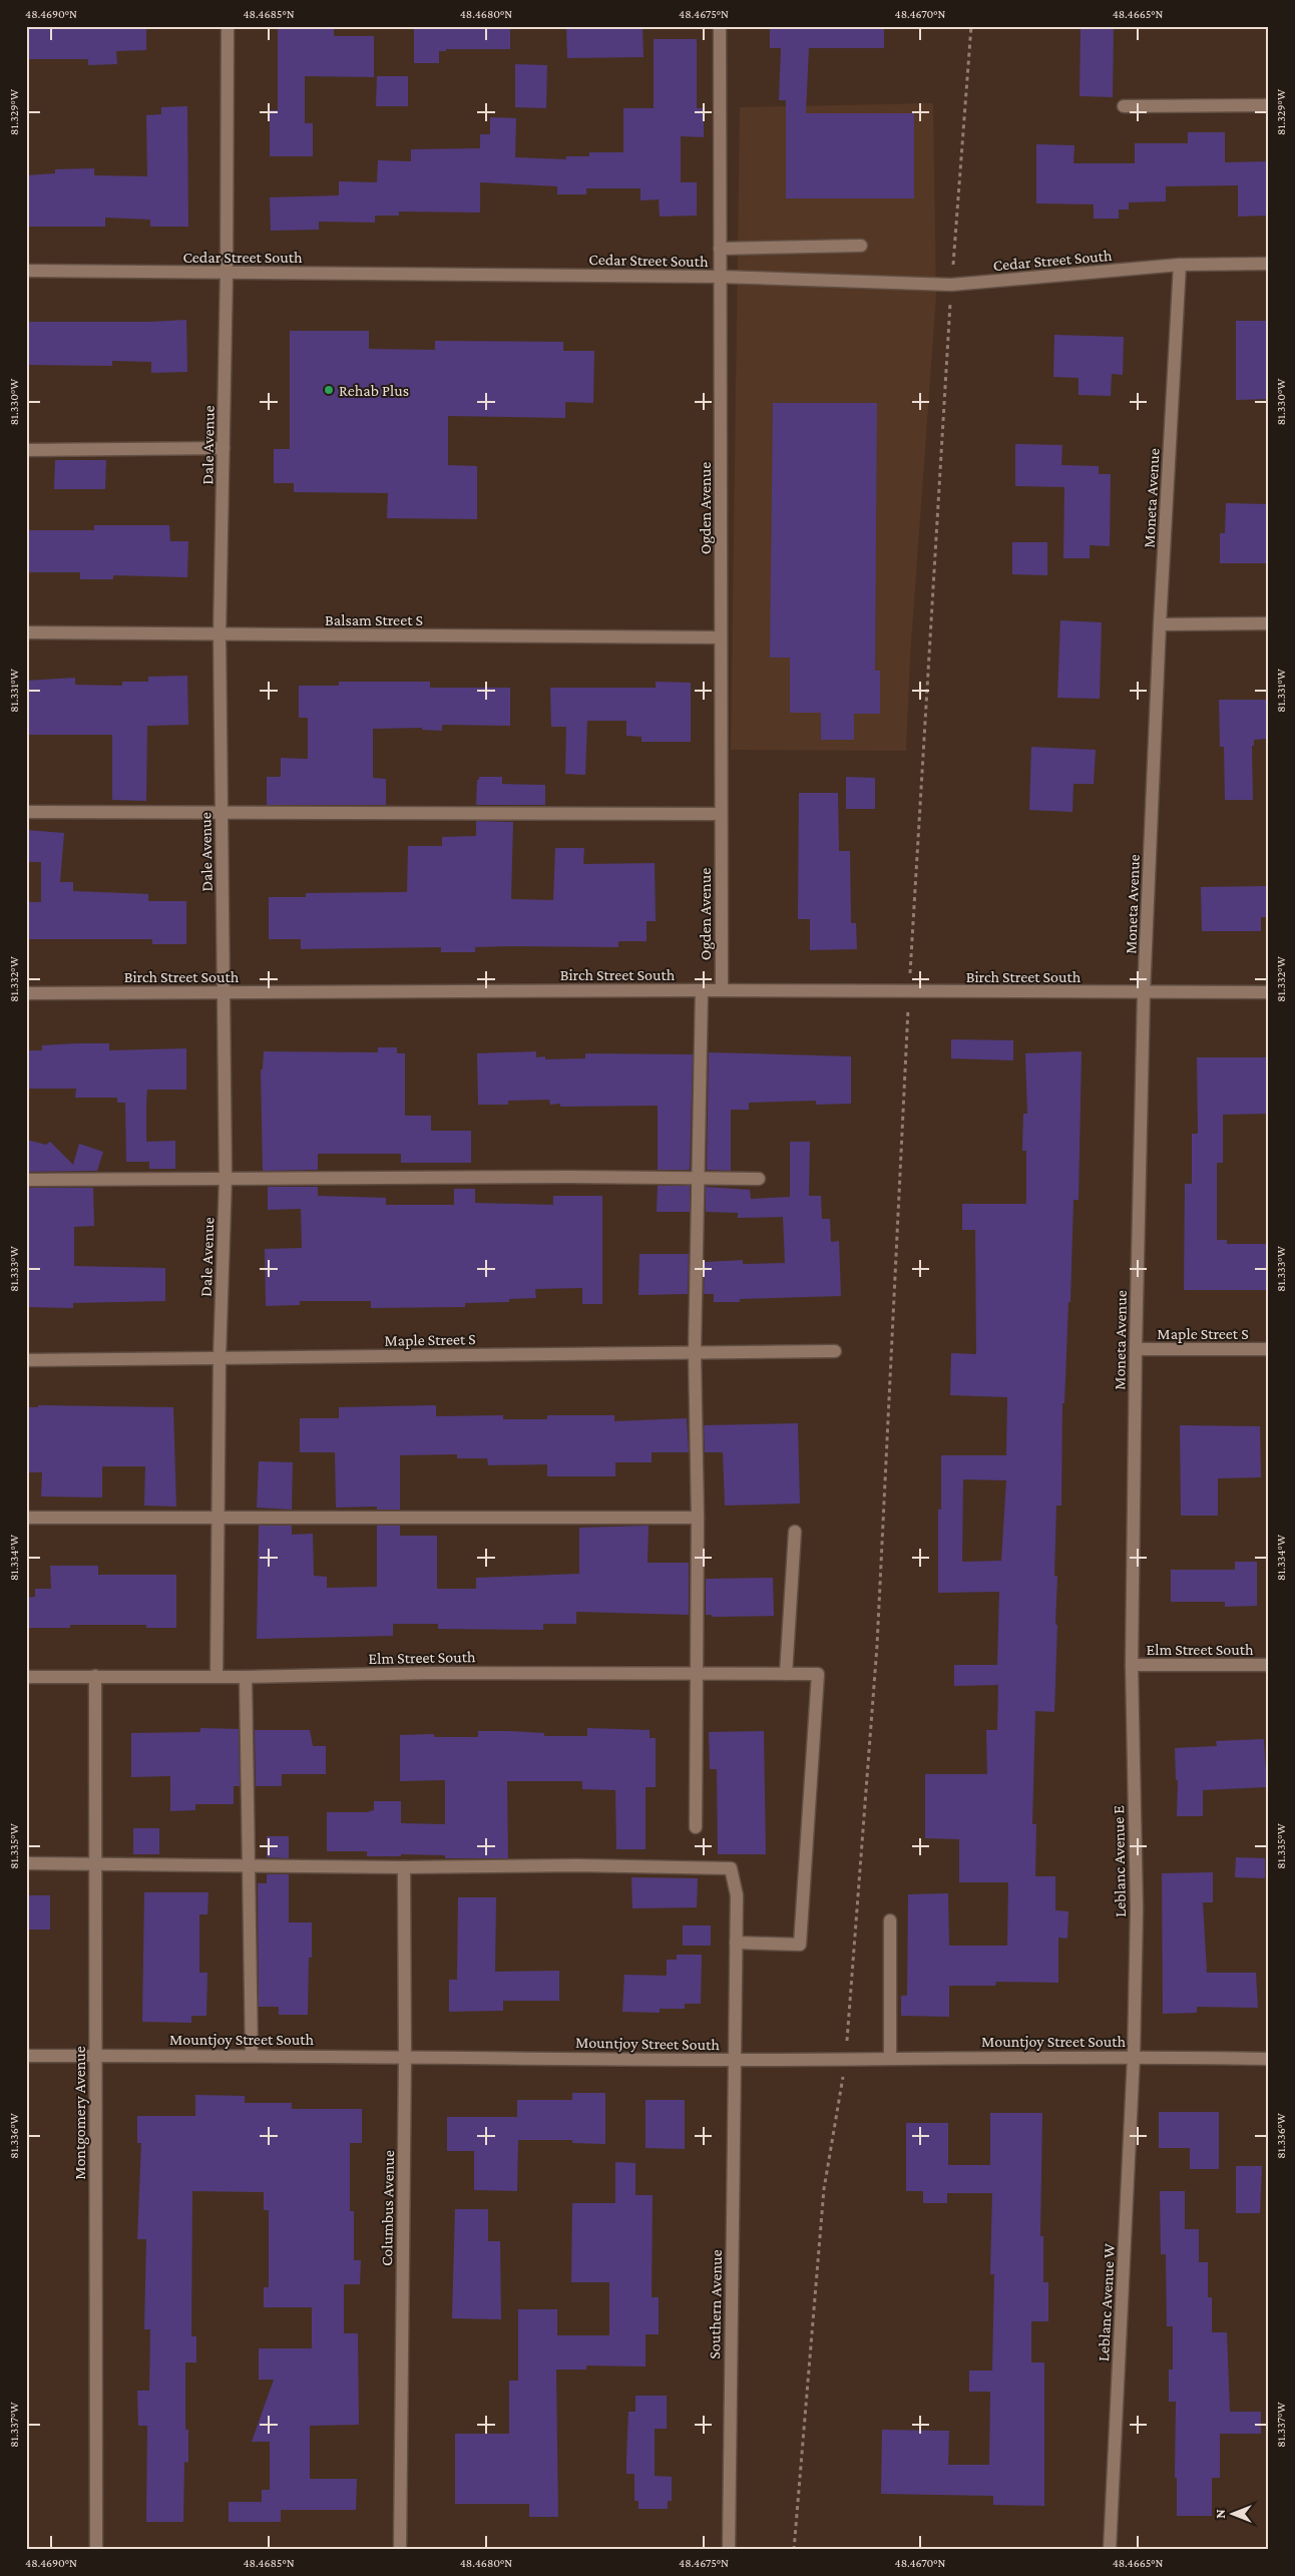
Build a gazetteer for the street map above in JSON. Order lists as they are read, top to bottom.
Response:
{
  "streets": {
    "street": [
      "Cedar Street South",
      "Dale Avenue",
      "Moneta Avenue",
      "Ogden Avenue",
      "Balsam Street S",
      "Birch Street South",
      "Maple Street S",
      "Elm Street South",
      "Leblanc Avenue E",
      "Mountjoy Street South",
      "Montgomery Avenue",
      "Columbus Avenue",
      "Leblanc Avenue W",
      "Southern Avenue"
    ]
  },
  "crossings": [
    ["Cedar Street South", "Dale Avenue"],
    ["Cedar Street South", "Moneta Avenue"],
    ["Cedar Street South", "Ogden Avenue"],
    ["Dale Avenue", "Balsam Street S"],
    ["Dale Avenue", "Birch Street South"],
    ["Dale Avenue", "Maple Street S"],
    ["Dale Avenue", "Elm Street South"],
    ["Moneta Avenue", "Birch Street South"],
    ["Moneta Avenue", "Maple Street S"],
    ["Moneta Avenue", "Elm Street South"],
    ["Moneta Avenue", "Leblanc Avenue E"],
    ["Ogden Avenue", "Balsam Street S"],
    ["Ogden Avenue", "Birch Street South"],
    ["Elm Street South", "Leblanc Avenue E"],
    ["Elm Street South", "Montgomery Avenue"],
    ["Elm Street South", "Southern Avenue"],
    ["Leblanc Avenue E", "Mountjoy Street South"],
    ["Leblanc Avenue E", "Leblanc Avenue W"],
    ["Mountjoy Street South", "Montgomery Avenue"],
    ["Mountjoy Street South", "Columbus Avenue"],
    ["Mountjoy Street South", "Leblanc Avenue W"],
    ["Mountjoy Street South", "Southern Avenue"],
    ["Columbus Avenue", "Southern Avenue"]
  ],
  "places": ["Rehab Plus"],
  "north": "left",
  "coordinates": [
    "48.4690°N",
    "48.4685°N",
    "48.4680°N",
    "48.4675°N",
    "48.4670°N",
    "48.4665°N",
    "81.329°W",
    "81.330°W",
    "81.331°W",
    "81.332°W",
    "81.333°W",
    "81.334°W",
    "81.335°W",
    "81.336°W",
    "81.337°W"
  ]
}
